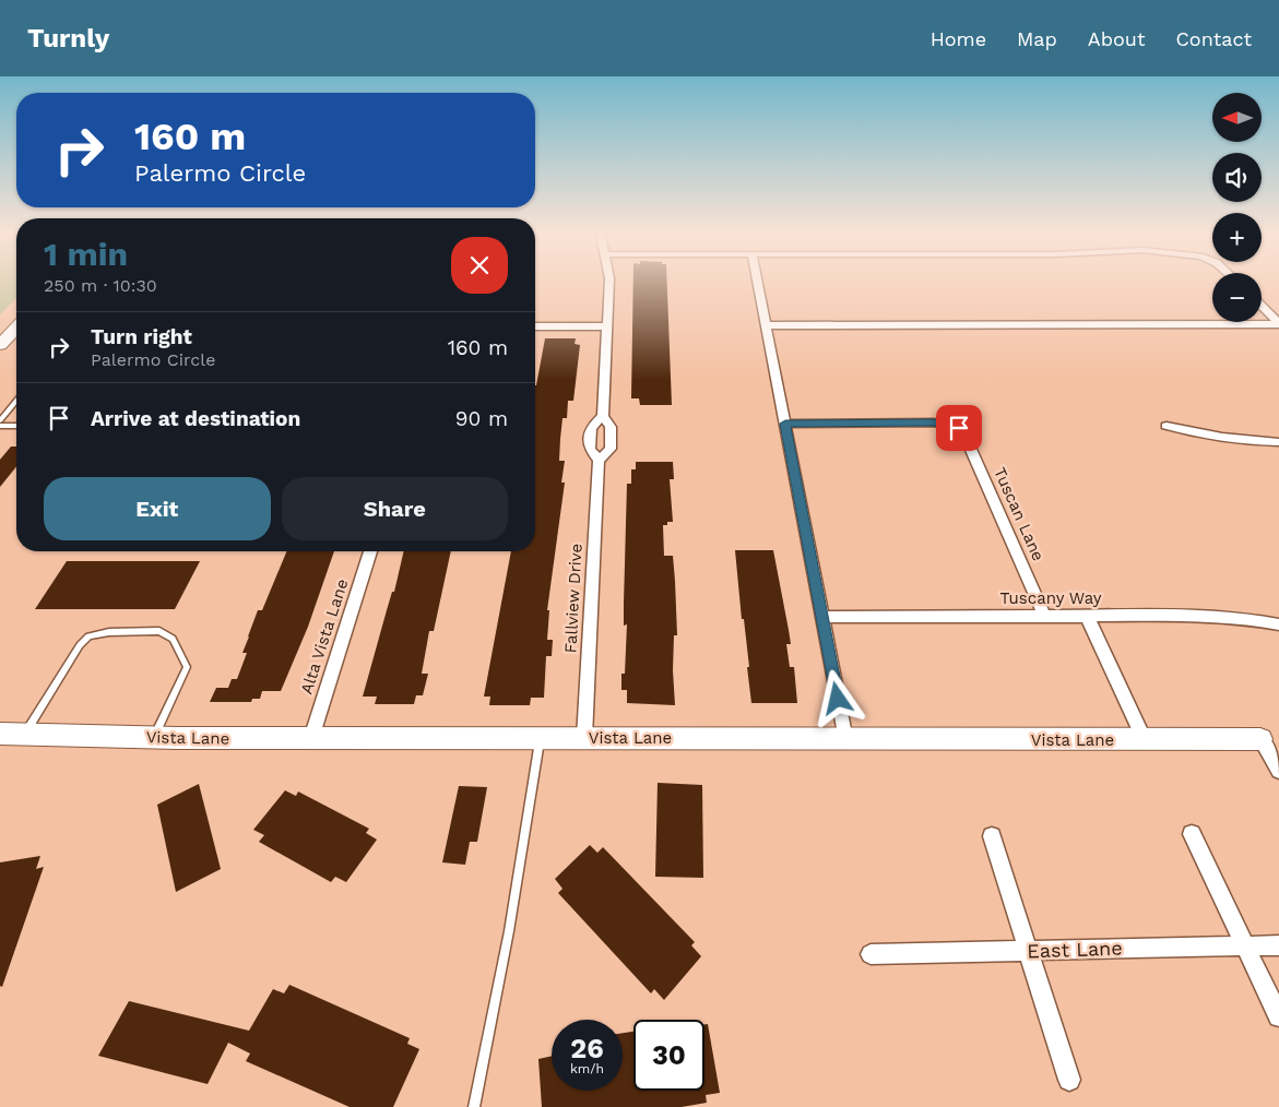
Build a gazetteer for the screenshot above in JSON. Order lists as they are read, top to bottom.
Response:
{
  "streets": {
    "street": [
      "Tuscan Lane",
      "Fallview Drive",
      "Tuscany Way",
      "Alta Vista Lane",
      "Vista Lane",
      "East Lane"
    ]
  },
  "crossings": [
    ["Tuscan Lane", "Tuscany Way"],
    ["Fallview Drive", "Vista Lane"],
    ["Alta Vista Lane", "Vista Lane"]
  ],
  "north": "left",
  "page": {
    "header": "Turnly",
    "nav": [
      "Home",
      "Map",
      "About",
      "Contact"
    ],
    "map_buttons": ["+", "−"],
    "turn": ["160 m", "Palermo Circle"],
    "heading": ["1 min", "250 m · 10:30"],
    "list": [
      {
        "name": "Turn right",
        "note": "Palermo Circle",
        "value": "160 m"
      },
      {
        "name": "Arrive at destination",
        "value": "90 m"
      }
    ],
    "buttons": ["Exit", "Share"],
    "speed": "26 km/h",
    "limit": "30"
  }
}
